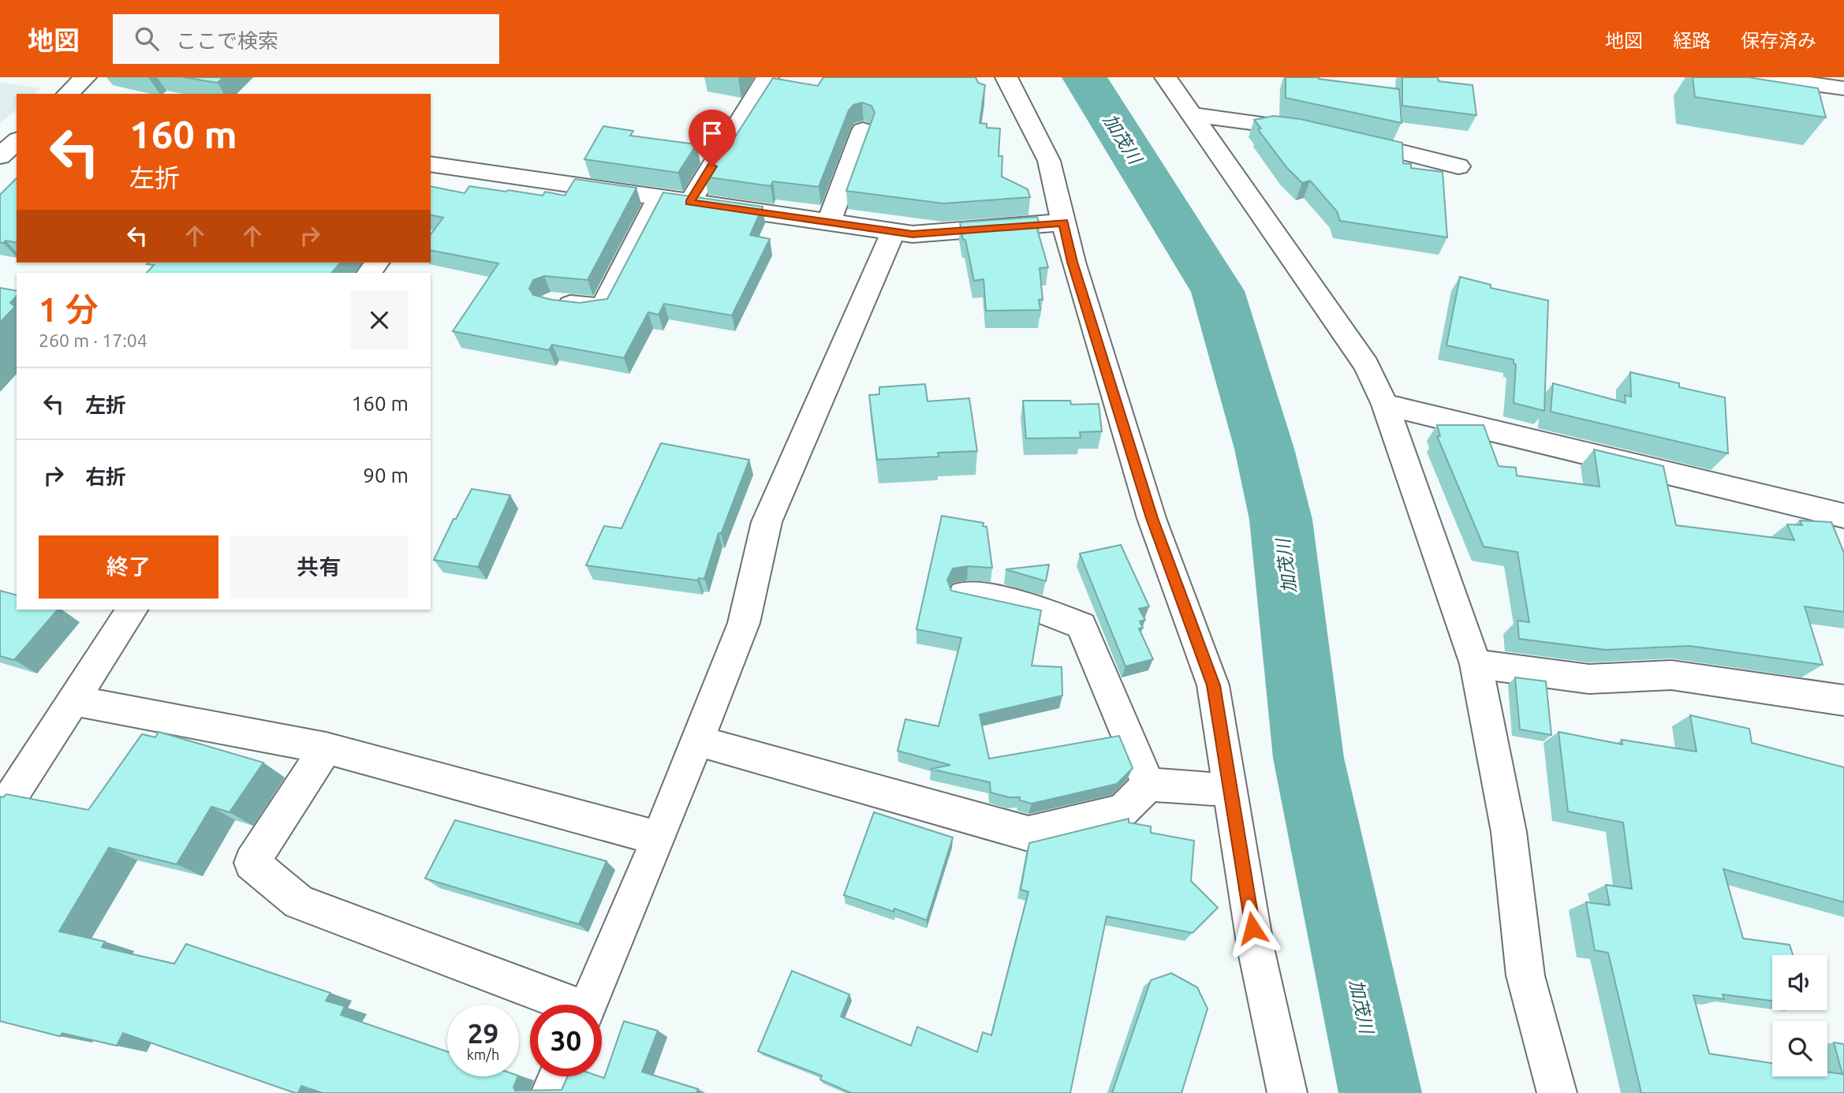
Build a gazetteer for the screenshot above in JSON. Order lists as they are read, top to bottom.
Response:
{
  "water": ["加茂川"],
  "page": {
    "header": "地図",
    "search": "ここで検索",
    "nav": ["地図", "経路", "保存済み"],
    "turn": ["160 m", "左折"],
    "heading": ["1 分", "260 m · 17:04"],
    "list": [
      {
        "name": "左折",
        "value": "160 m"
      },
      {
        "name": "右折",
        "value": "90 m"
      }
    ],
    "buttons": ["終了", "共有"],
    "speed": "29 km/h",
    "limit": "30"
  }
}
